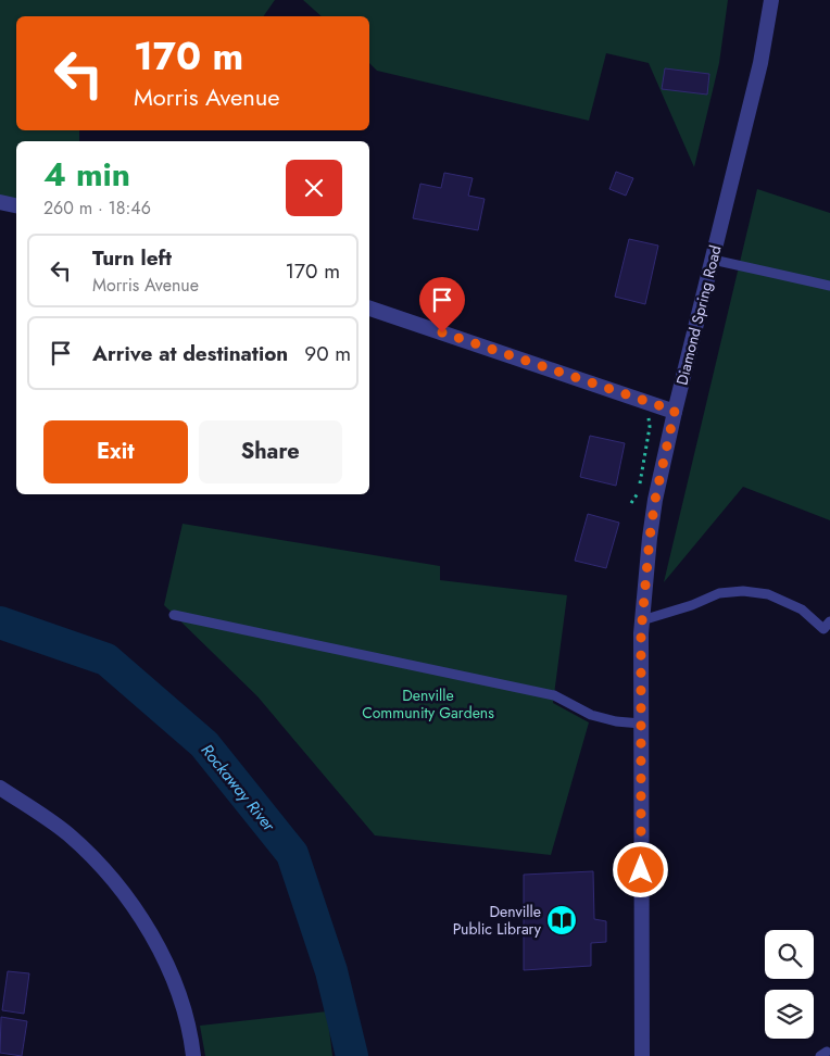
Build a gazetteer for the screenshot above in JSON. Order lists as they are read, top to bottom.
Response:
{
  "streets": {
    "street": ["Diamond Spring Road"]
  },
  "water": ["Rockaway River"],
  "parks": ["Denville Community Gardens"],
  "places": {
    "library": ["Denville Public Library"]
  },
  "page": {
    "turn": ["170 m", "Morris Avenue"],
    "heading": ["4 min", "260 m · 18:46"],
    "list": [
      {
        "name": "Turn left",
        "note": "Morris Avenue",
        "value": "170 m"
      },
      {
        "name": "Arrive at destination",
        "value": "90 m"
      }
    ],
    "buttons": ["Exit", "Share"]
  }
}
